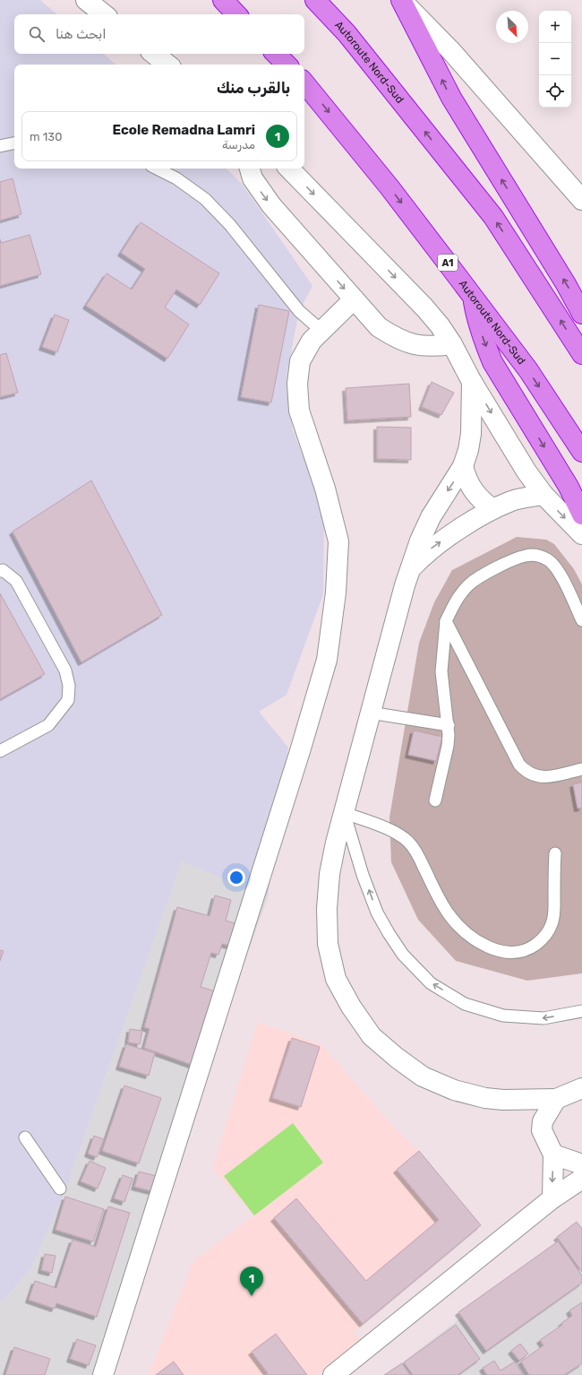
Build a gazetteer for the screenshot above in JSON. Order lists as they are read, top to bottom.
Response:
{
  "streets": {
    "highway": ["Autoroute Nord-Sud", "A1"]
  },
  "north": "bottom right",
  "page": {
    "map_buttons": ["+", "−"],
    "search": "ابحث هنا",
    "heading": "بالقرب منك",
    "list": [
      {
        "mark": "1",
        "name": "Ecole Remadna Lamri",
        "note": "مدرسة",
        "value": "130 m"
      }
    ],
    "pins": "1"
  }
}
